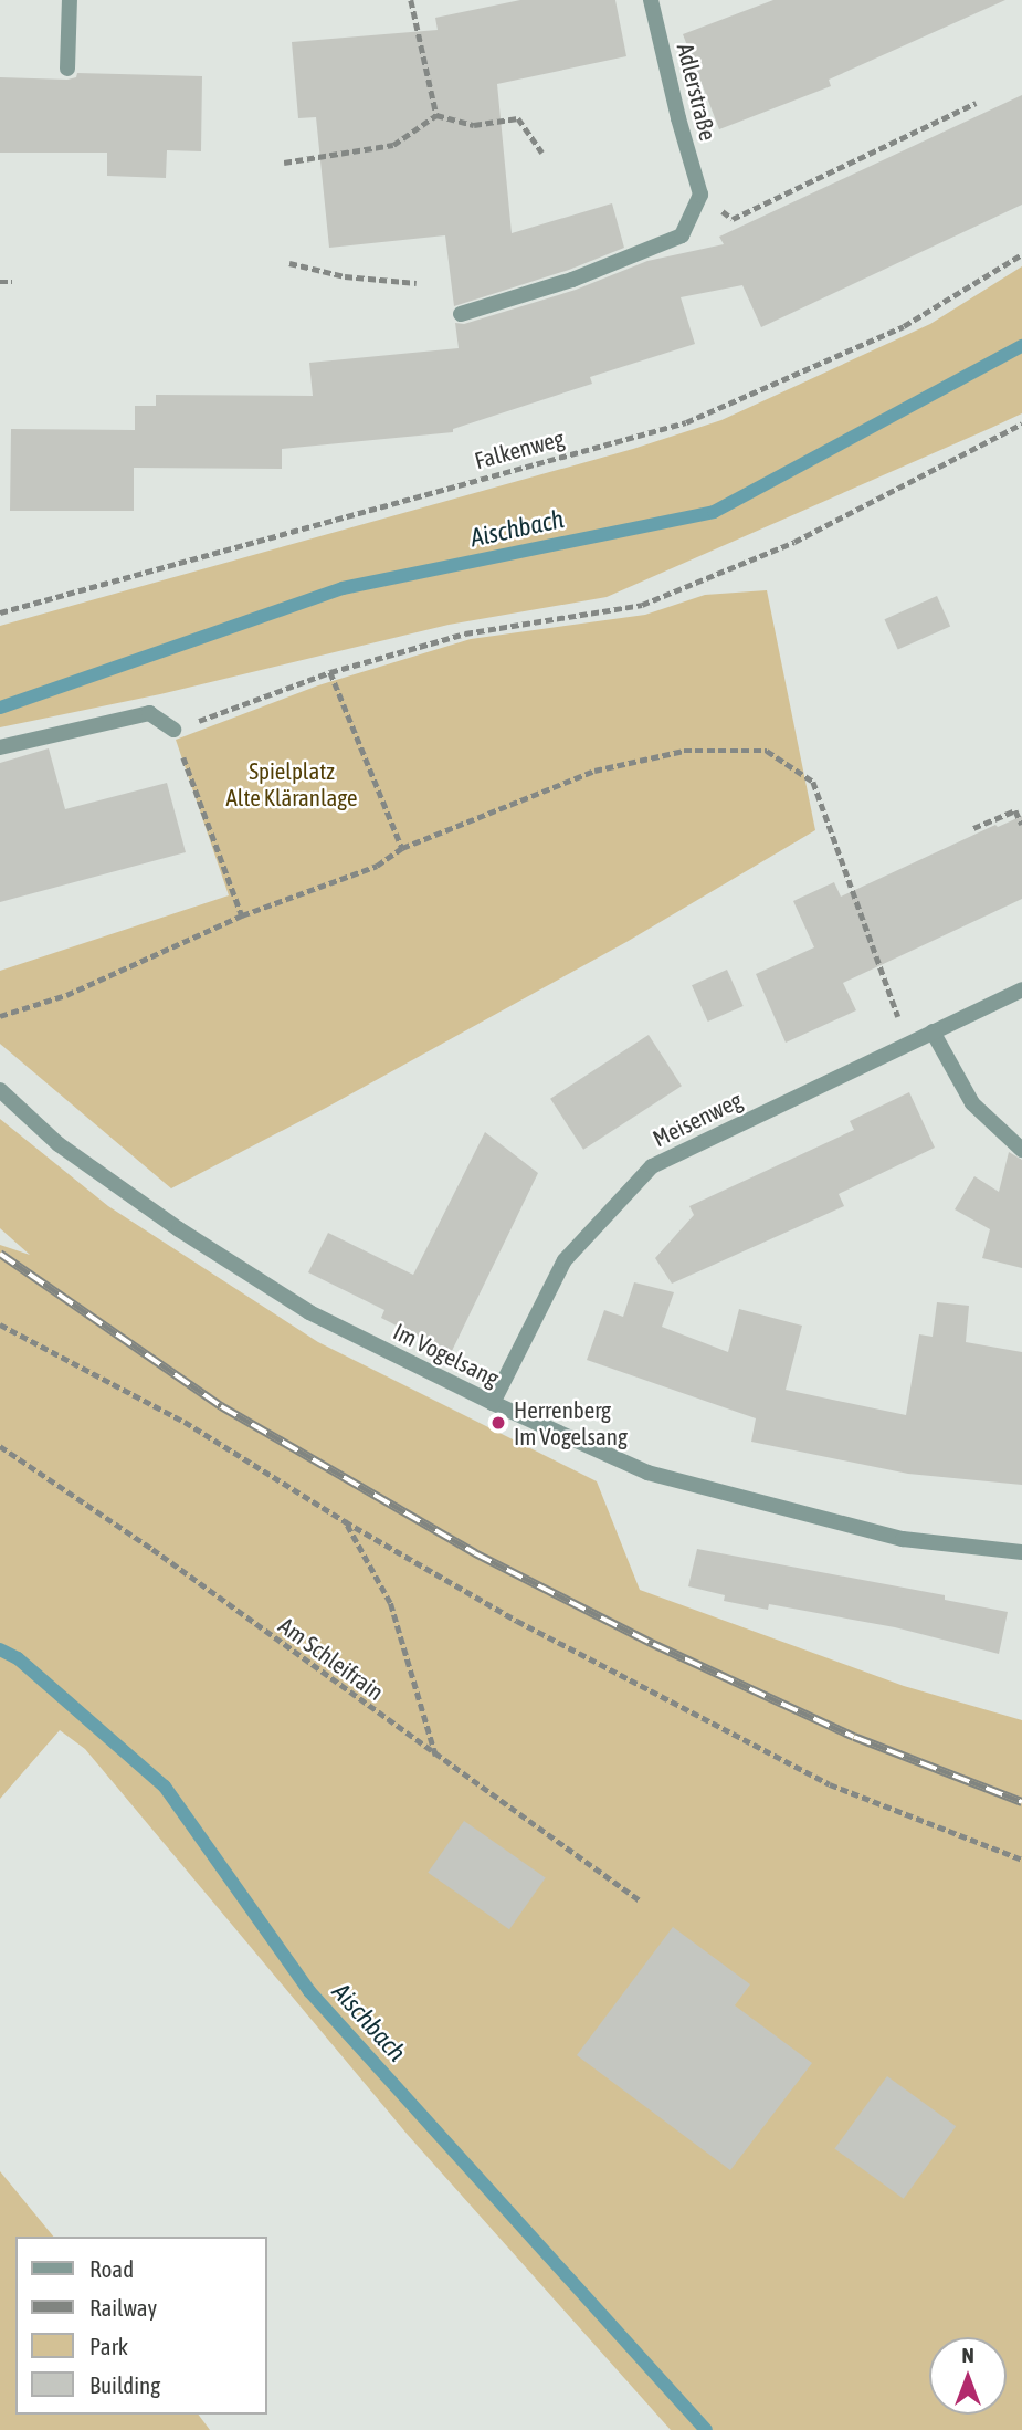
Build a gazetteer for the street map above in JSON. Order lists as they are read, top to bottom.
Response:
{
  "streets": {
    "street": ["Adlerstraße", "Meisenweg", "Im Vogelsang"],
    "path": ["Falkenweg", "Am Schleifrain"]
  },
  "crossings": [
    ["Meisenweg", "Im Vogelsang"]
  ],
  "water": ["Aischbach"],
  "parks": ["Spielplatz Alte Kläranlage"],
  "places": ["Herrenberg Im Vogelsang"],
  "legend": [
    "Road",
    "Railway",
    "Park",
    "Building"
  ],
  "north": "top"
}
